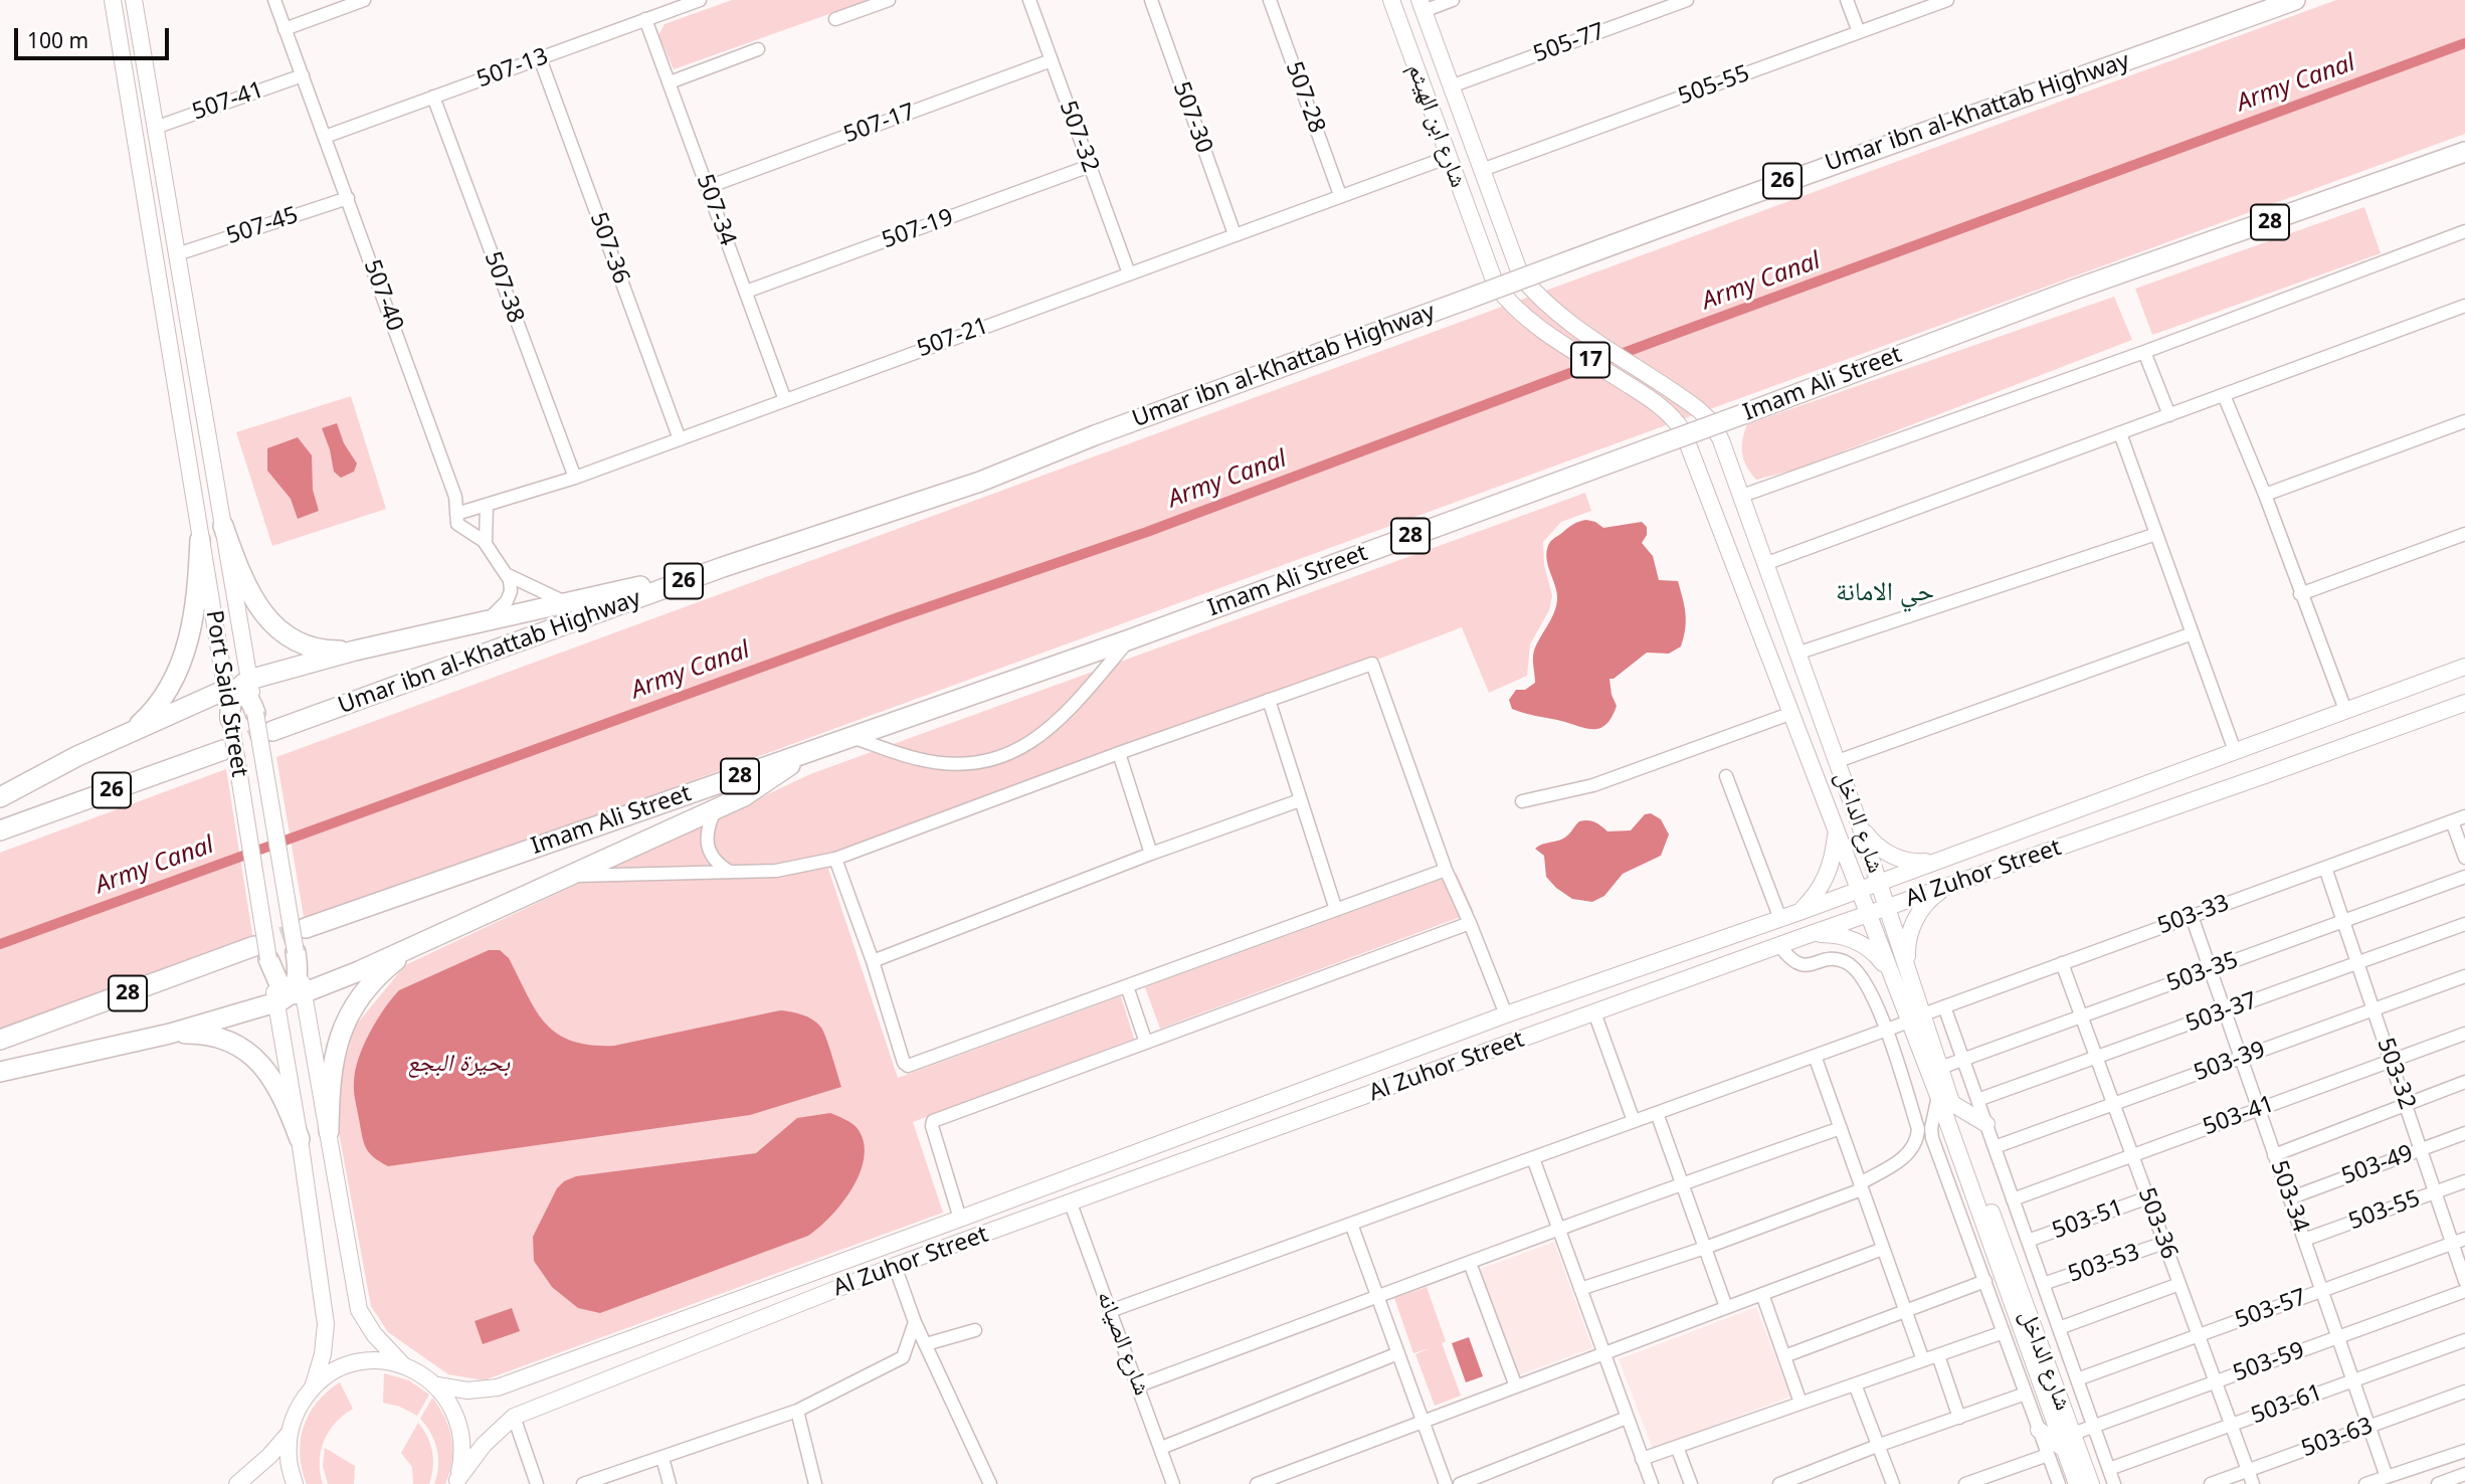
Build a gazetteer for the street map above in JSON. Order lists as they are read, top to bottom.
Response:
{
  "streets": {
    "highway": [
      "Umar ibn al-Khattab Highway",
      "26",
      "28",
      "Imam Ali Street"
    ],
    "main road": [
      "شارع ابن الهيثم",
      "17",
      "Port Said Street",
      "شارع الداخل",
      "Al Zuhor Street"
    ],
    "street": [
      "505-77",
      "507-13",
      "505-55",
      "507-28",
      "507-41",
      "507-30",
      "507-17",
      "507-32",
      "507-34",
      "507-45",
      "507-19",
      "507-36",
      "507-38",
      "507-40",
      "507-21",
      "503-33",
      "503-35",
      "503-37",
      "503-39",
      "503-32",
      "503-41",
      "503-49",
      "503-34",
      "503-55",
      "503-51",
      "503-36",
      "503-53",
      "503-57",
      "شارع الصيانه",
      "503-59",
      "503-61",
      "503-63"
    ]
  },
  "crossings": [
    ["505-77", "شارع ابن الهيثم"],
    ["507-13", "507-34"],
    ["507-13", "507-36"],
    ["507-13", "507-38"],
    ["507-13", "507-40"],
    ["505-55", "شارع ابن الهيثم"],
    ["507-28", "507-21"],
    ["507-41", "507-40"],
    ["507-41", "Port Said Street"],
    ["507-30", "507-21"],
    ["507-17", "507-32"],
    ["507-17", "507-34"],
    ["شارع ابن الهيثم", "507-21"],
    ["شارع ابن الهيثم", "شارع الداخل"],
    ["507-32", "507-19"],
    ["507-32", "507-21"],
    ["507-34", "507-19"],
    ["507-34", "507-21"],
    ["28", "Port Said Street"],
    ["507-45", "507-40"],
    ["507-45", "Port Said Street"],
    ["507-36", "507-21"],
    ["507-38", "507-21"],
    ["507-40", "507-21"],
    ["شارع الداخل", "Al Zuhor Street"],
    ["شارع الداخل", "503-33"],
    ["شارع الداخل", "503-35"],
    ["شارع الداخل", "503-59"],
    ["Al Zuhor Street", "شارع الصيانه"],
    ["503-33", "503-32"],
    ["503-33", "503-34"],
    ["503-33", "503-36"],
    ["503-33", "شارع الصيانه"],
    ["503-35", "503-32"],
    ["503-35", "503-34"],
    ["503-35", "503-36"],
    ["503-37", "503-32"],
    ["503-37", "503-34"],
    ["503-37", "503-36"],
    ["503-39", "503-32"],
    ["503-39", "503-34"],
    ["503-39", "503-36"],
    ["503-32", "503-41"],
    ["503-32", "503-49"],
    ["503-32", "503-55"],
    ["503-32", "503-57"],
    ["503-41", "503-34"],
    ["503-41", "503-36"],
    ["503-49", "503-34"],
    ["503-34", "503-55"],
    ["503-34", "503-57"],
    ["503-34", "503-59"],
    ["503-34", "503-61"],
    ["503-34", "503-63"],
    ["503-51", "503-36"],
    ["503-36", "503-53"],
    ["503-36", "503-57"],
    ["503-36", "503-59"],
    ["503-36", "503-61"],
    ["503-36", "503-63"]
  ],
  "districts": ["حي الامانة"],
  "water": ["Army Canal", "بحيرة البجع"],
  "scale_bar": "100 m"
}
